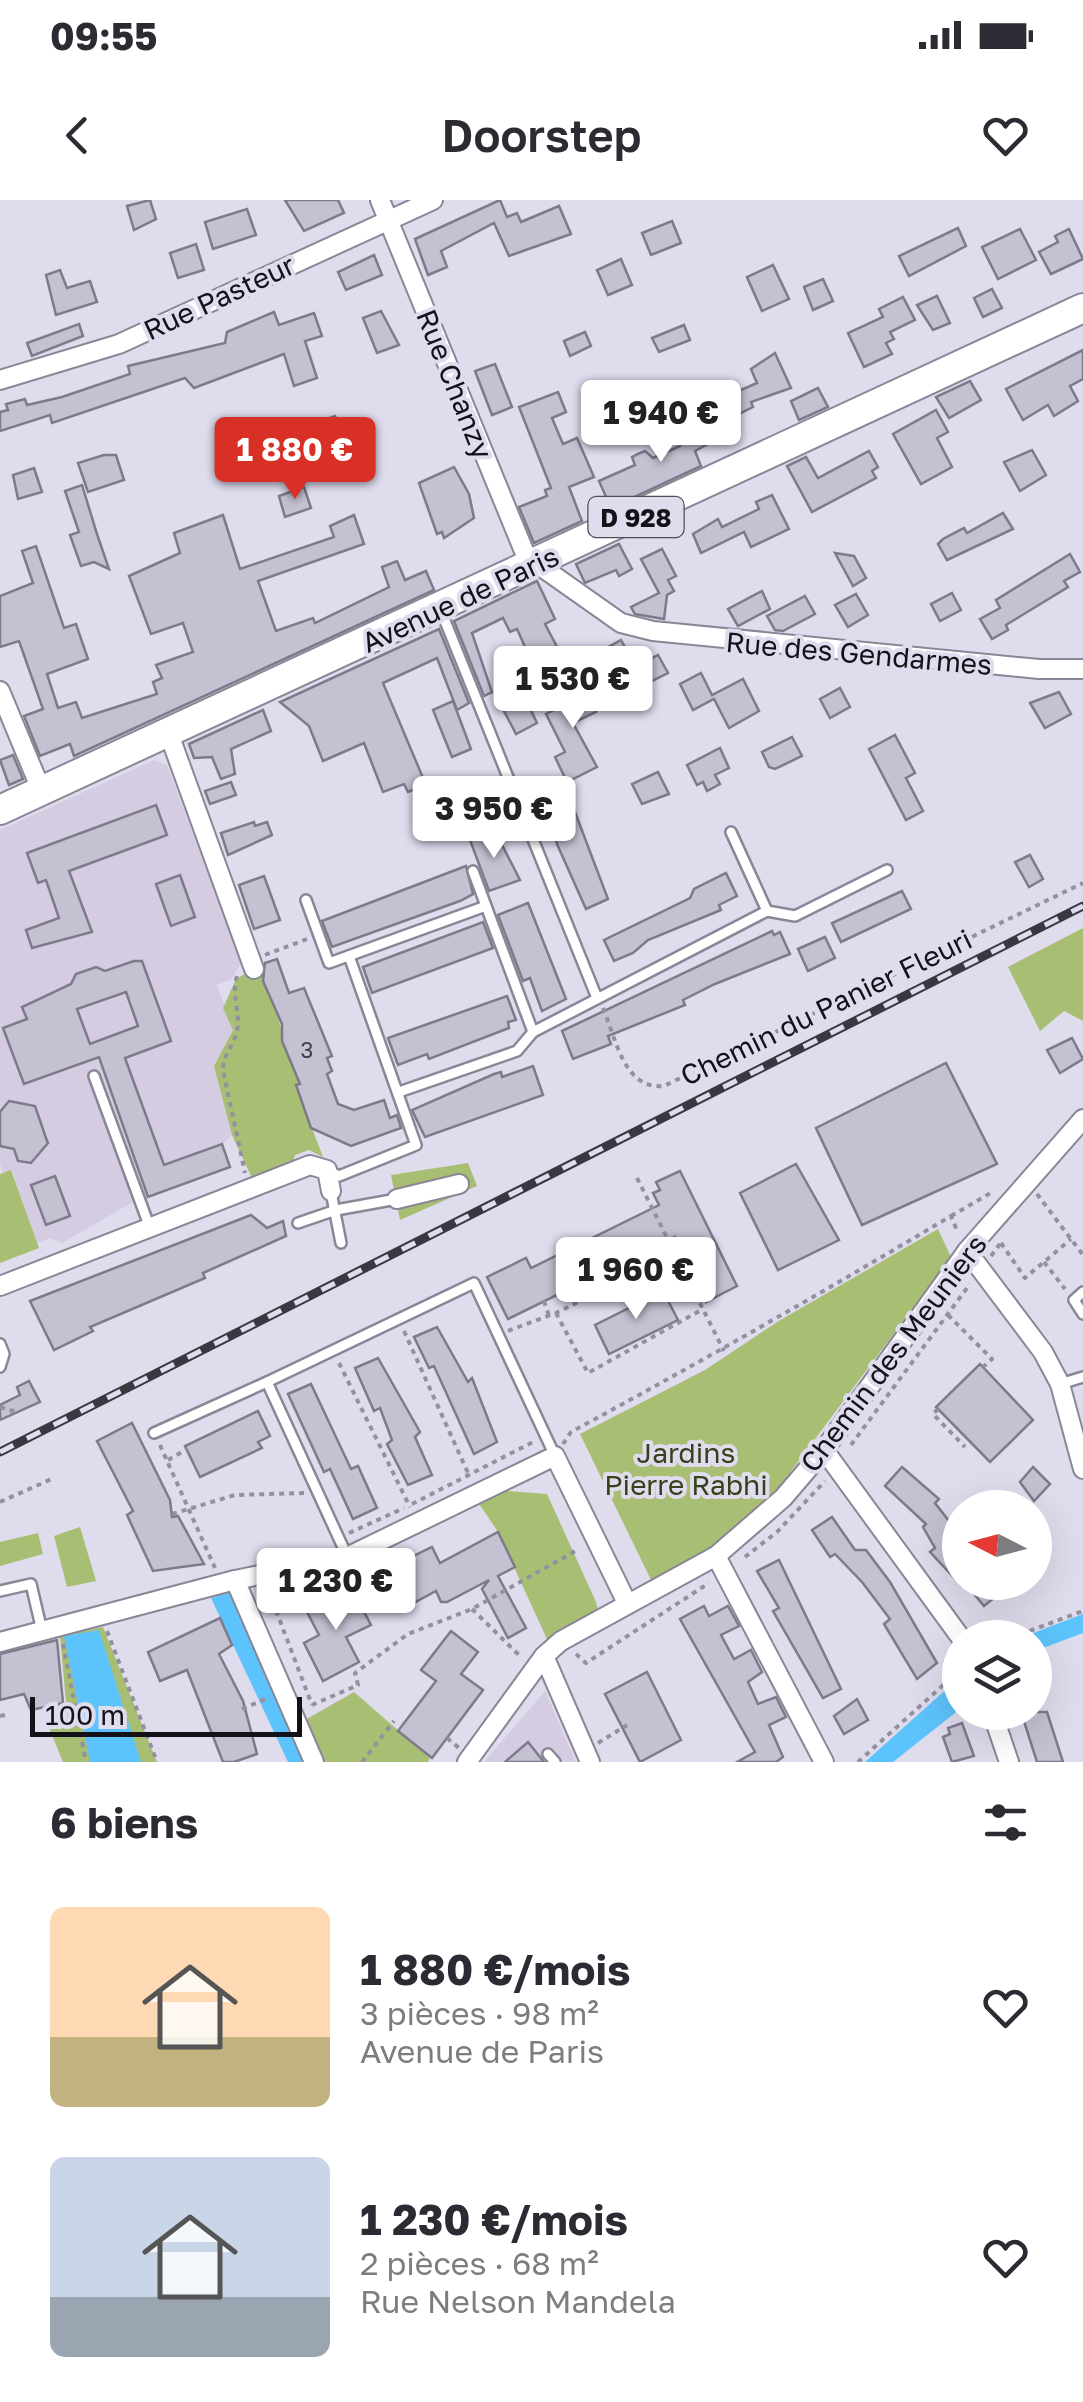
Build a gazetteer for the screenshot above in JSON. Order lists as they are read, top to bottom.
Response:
{
  "streets": {
    "main road": ["D 928", "Avenue de Paris"],
    "street": [
      "Rue Pasteur",
      "Rue Chanzy",
      "Rue des Gendarmes",
      "Chemin des Meuniers"
    ],
    "path": ["Chemin du Panier Fleuri"]
  },
  "crossings": [
    ["Rue Pasteur", "Rue Chanzy"],
    ["Rue Chanzy", "Avenue de Paris"],
    ["Rue Chanzy", "Rue des Gendarmes"],
    ["Avenue de Paris", "Rue des Gendarmes"]
  ],
  "parks": ["Jardins Pierre Rabhi"],
  "house_numbers": ["3"],
  "scale_bar": "100 m",
  "north": "left",
  "page": {
    "status": "09:55",
    "header": "Doorstep",
    "price": [
      "1 940 €",
      "1 880 €",
      "1 530 €",
      "3 950 €",
      "1 960 €",
      "1 230 €"
    ],
    "scale": "100 m",
    "heading": "6 biens",
    "list": [
      {
        "name": "1 880 €/mois",
        "note": "3 pièces · 98 m² · Avenue de Paris"
      },
      {
        "name": "1 230 €/mois",
        "note": "2 pièces · 68 m² · Rue Nelson Mandela"
      }
    ]
  }
}
